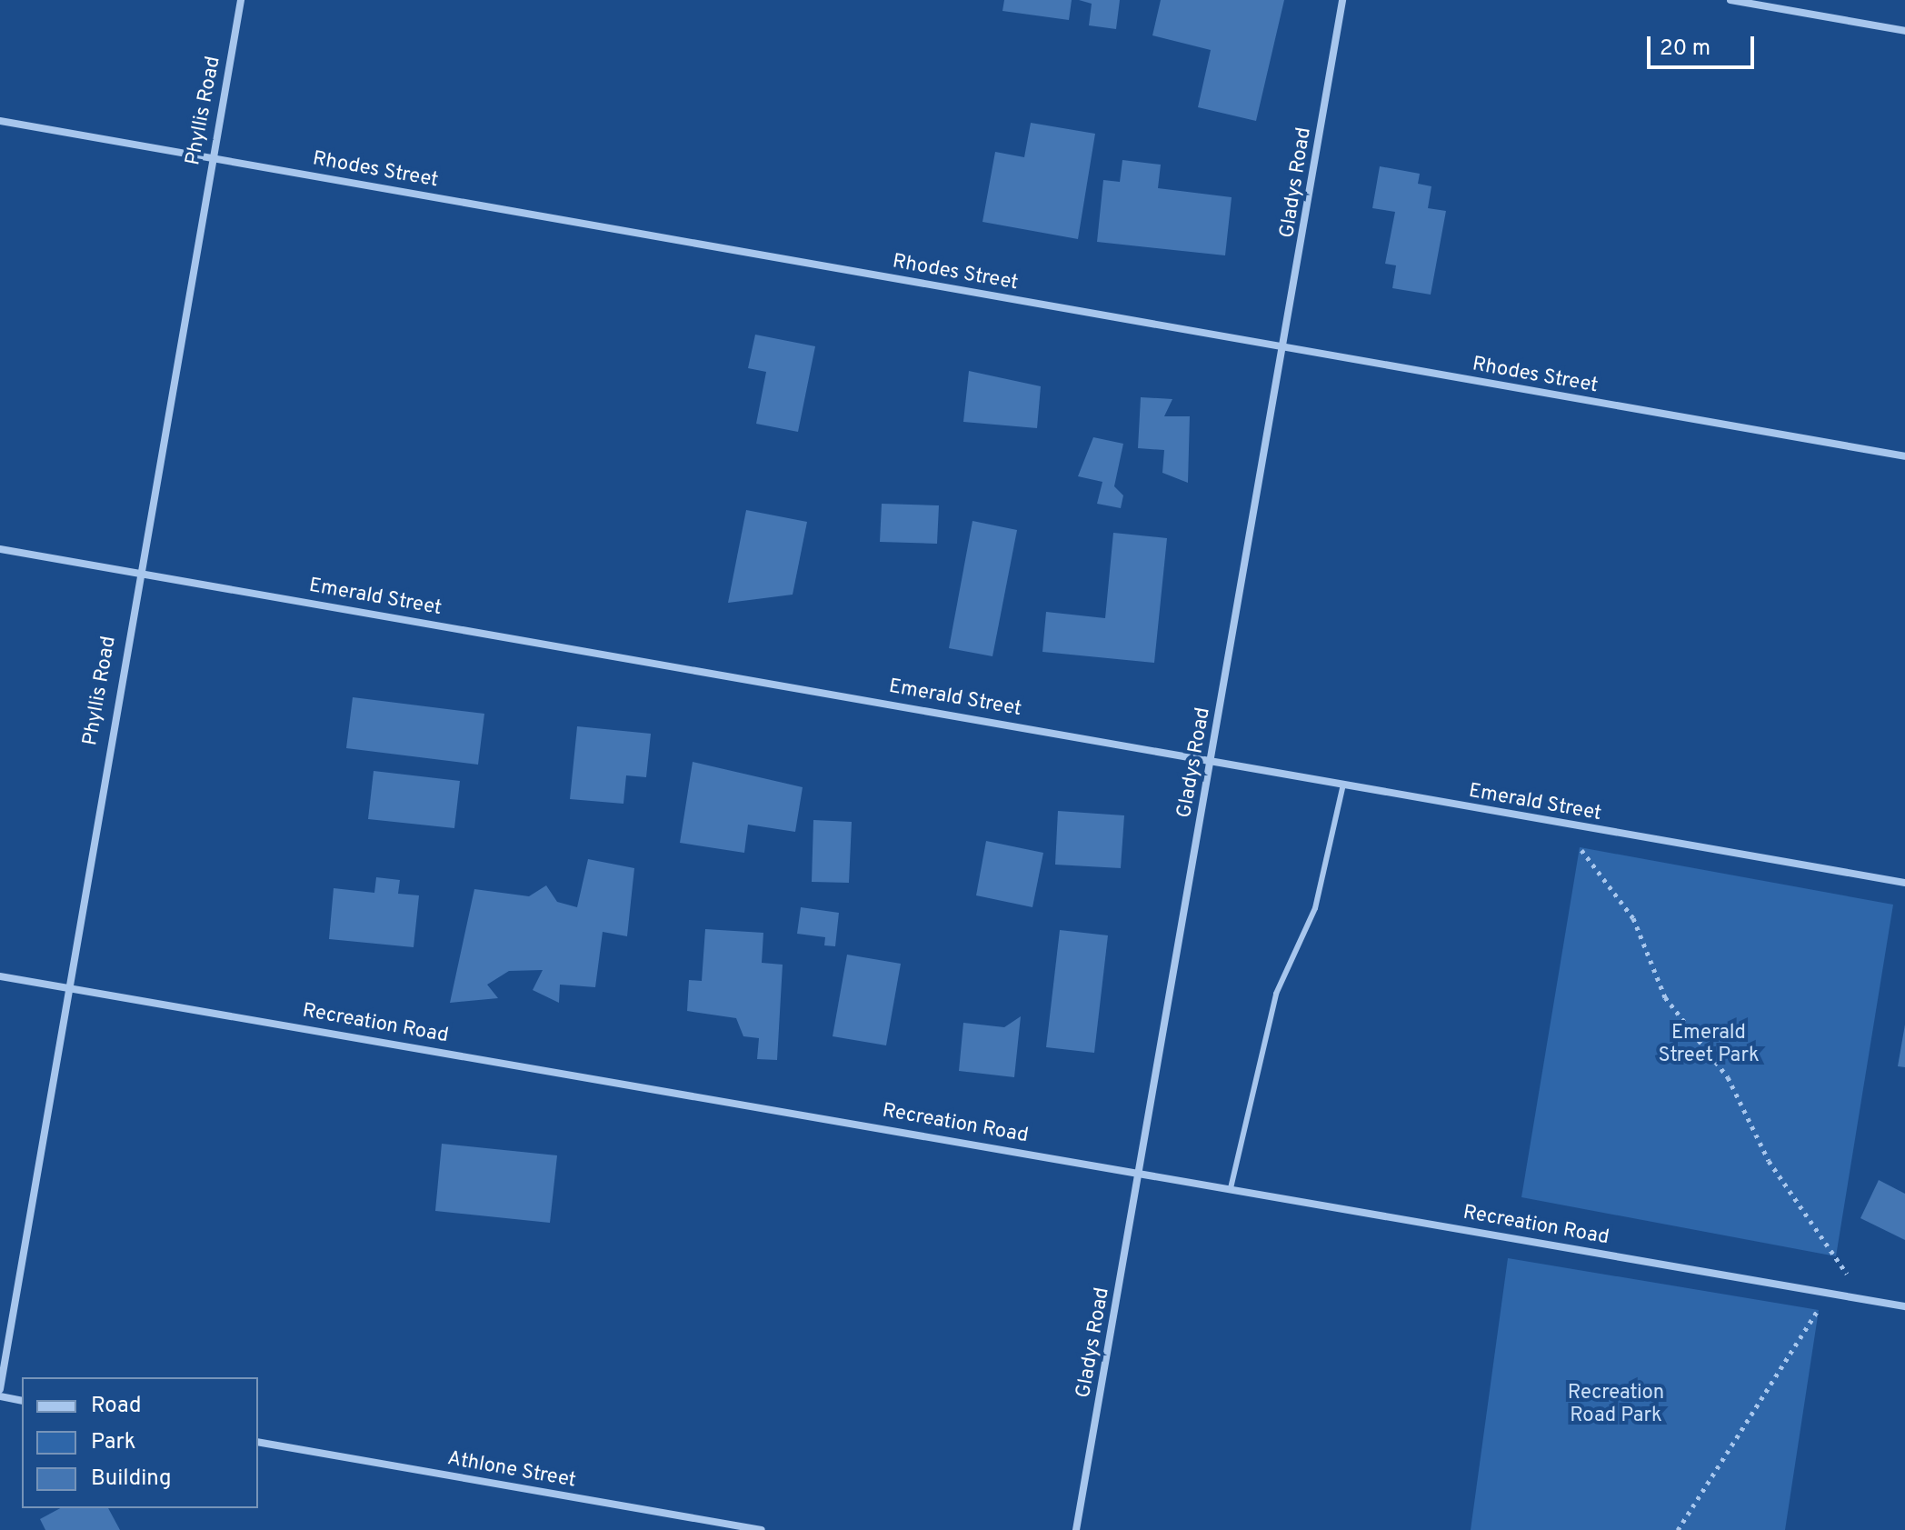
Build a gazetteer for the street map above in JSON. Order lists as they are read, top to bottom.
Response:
{
  "streets": {
    "street": [
      "Phyllis Road",
      "Rhodes Street",
      "Gladys Road",
      "Emerald Street",
      "Recreation Road",
      "Athlone Street"
    ]
  },
  "crossings": [
    ["Phyllis Road", "Rhodes Street"],
    ["Phyllis Road", "Emerald Street"],
    ["Phyllis Road", "Recreation Road"],
    ["Rhodes Street", "Gladys Road"],
    ["Gladys Road", "Emerald Street"],
    ["Gladys Road", "Recreation Road"]
  ],
  "parks": ["Emerald Street Park", "Recreation Road Park"],
  "legend": ["Road", "Park", "Building"],
  "scale_bar": "20 m"
}
